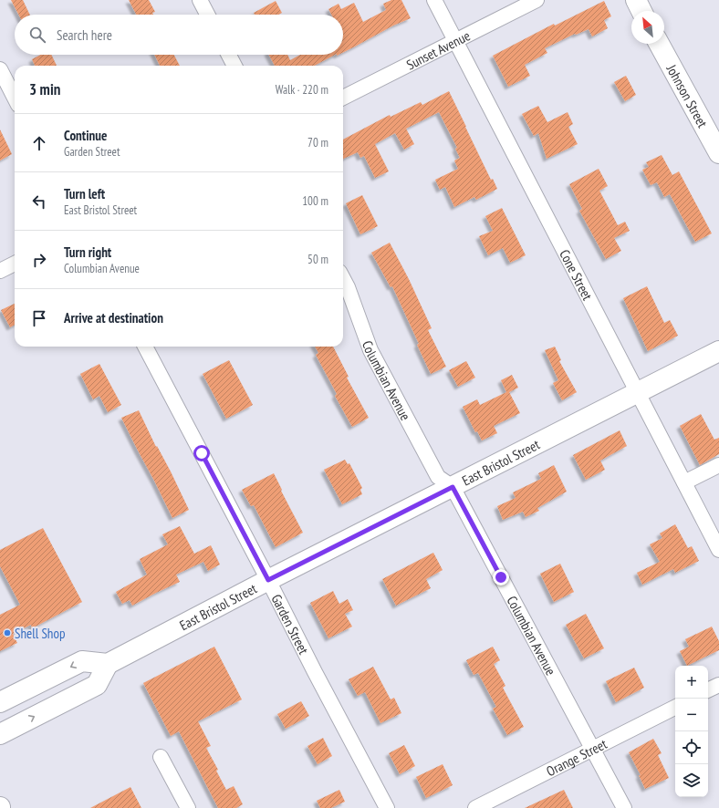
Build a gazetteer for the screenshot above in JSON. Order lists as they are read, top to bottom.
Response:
{
  "streets": {
    "main road": ["Johnson Street", "East Bristol Street"],
    "street": [
      "Sunset Avenue",
      "Cone Street",
      "Columbian Avenue",
      "Garden Street",
      "Orange Street"
    ]
  },
  "crossings": [
    ["Sunset Avenue", "Cone Street"],
    ["Cone Street", "East Bristol Street"],
    ["Columbian Avenue", "East Bristol Street"],
    ["Columbian Avenue", "Orange Street"],
    ["East Bristol Street", "Garden Street"]
  ],
  "places": ["Shell Shop"],
  "north": "top left",
  "page": {
    "search": "Search here",
    "heading": ["3 min", "Walk · 220 m"],
    "list": [
      ["Continue", "Garden Street", "70 m"],
      ["Turn left", "East Bristol Street", "100 m"],
      ["Turn right", "Columbian Avenue", "50 m"],
      "Arrive at destination"
    ],
    "map_buttons": ["+", "−"]
  }
}
